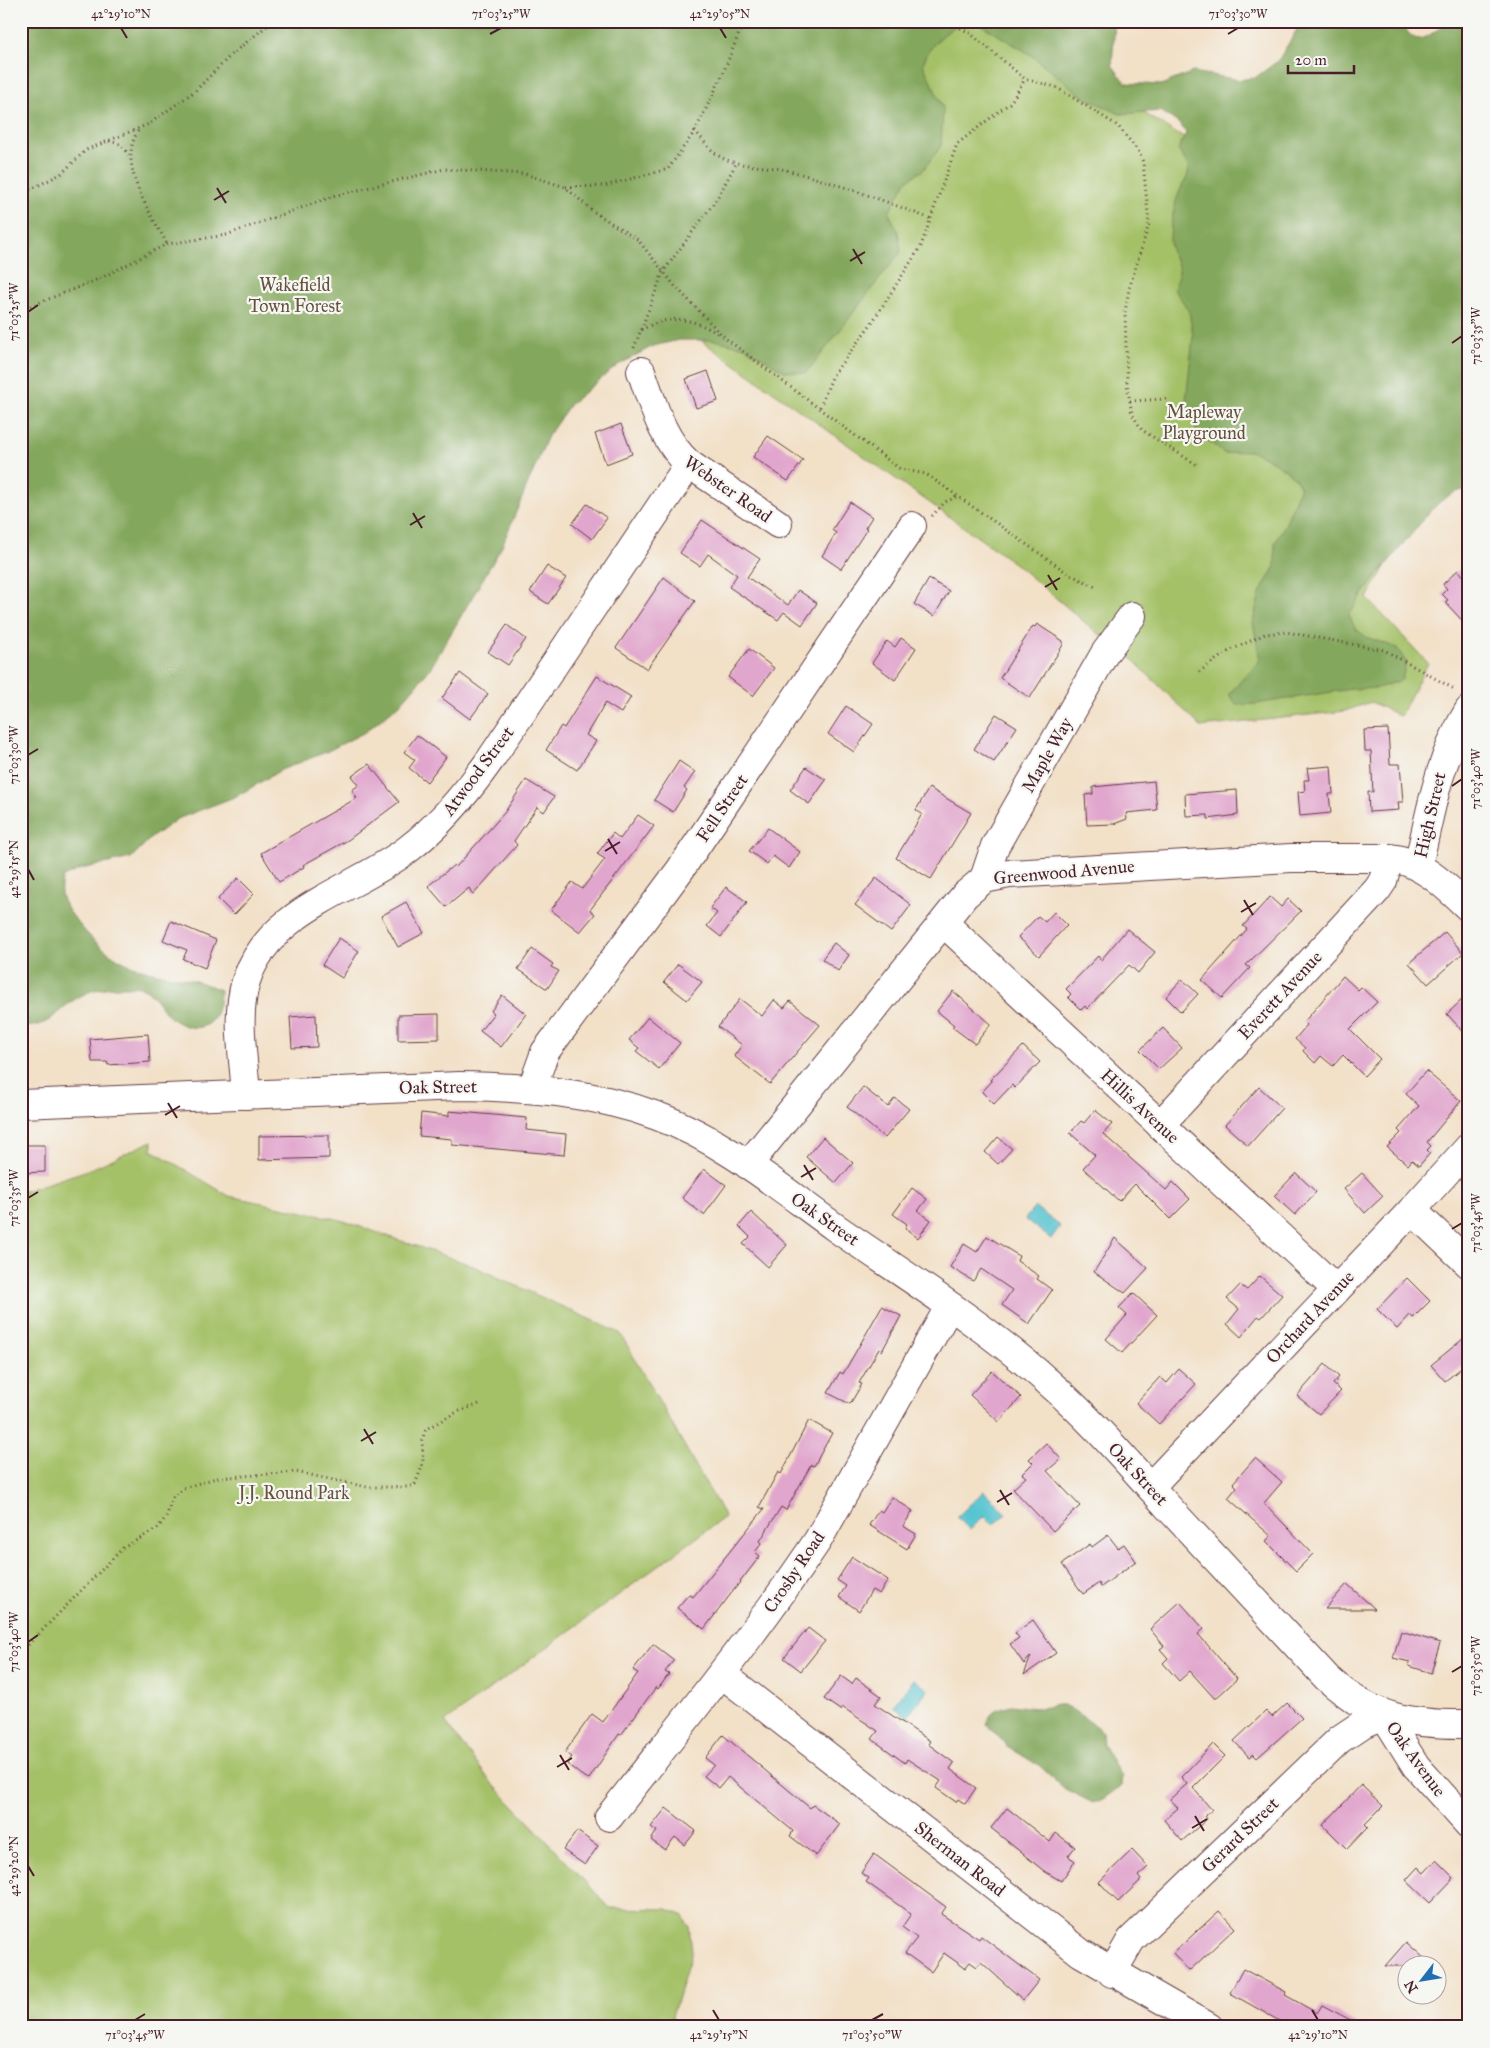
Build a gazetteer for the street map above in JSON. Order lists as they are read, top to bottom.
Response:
{
  "streets": {
    "street": [
      "Webster Road",
      "Maple Way",
      "Atwood Street",
      "Fell Street",
      "High Street",
      "Greenwood Avenue",
      "Everett Avenue",
      "Oak Street",
      "Hillis Avenue",
      "Orchard Avenue",
      "Crosby Road",
      "Oak Avenue",
      "Gerard Street",
      "Sherman Road"
    ]
  },
  "crossings": [
    ["Webster Road", "Atwood Street"],
    ["Maple Way", "Greenwood Avenue"],
    ["Atwood Street", "Oak Street"],
    ["Fell Street", "Oak Street"],
    ["High Street", "Greenwood Avenue"],
    ["Greenwood Avenue", "Everett Avenue"],
    ["Greenwood Avenue", "Oak Street"],
    ["Greenwood Avenue", "Hillis Avenue"],
    ["Everett Avenue", "Hillis Avenue"],
    ["Oak Street", "Orchard Avenue"],
    ["Oak Street", "Crosby Road"],
    ["Oak Street", "Oak Avenue"],
    ["Oak Street", "Gerard Street"],
    ["Hillis Avenue", "Orchard Avenue"],
    ["Crosby Road", "Sherman Road"],
    ["Oak Avenue", "Gerard Street"],
    ["Gerard Street", "Sherman Road"]
  ],
  "parks": ["Wakefield Town Forest", "Mapleway Playground", "J.J. Round Park"],
  "scale_bar": "20 m",
  "north": "bottom left",
  "coordinates": [
    "42°29'10\"N",
    "71°03'25\"W",
    "42°29'05\"N",
    "71°03'30\"W",
    "71°03'35\"W",
    "71°03'40\"W",
    "42°29'15\"N",
    "71°03'45\"W",
    "71°03'50\"W",
    "42°29'20\"N"
  ]
}
